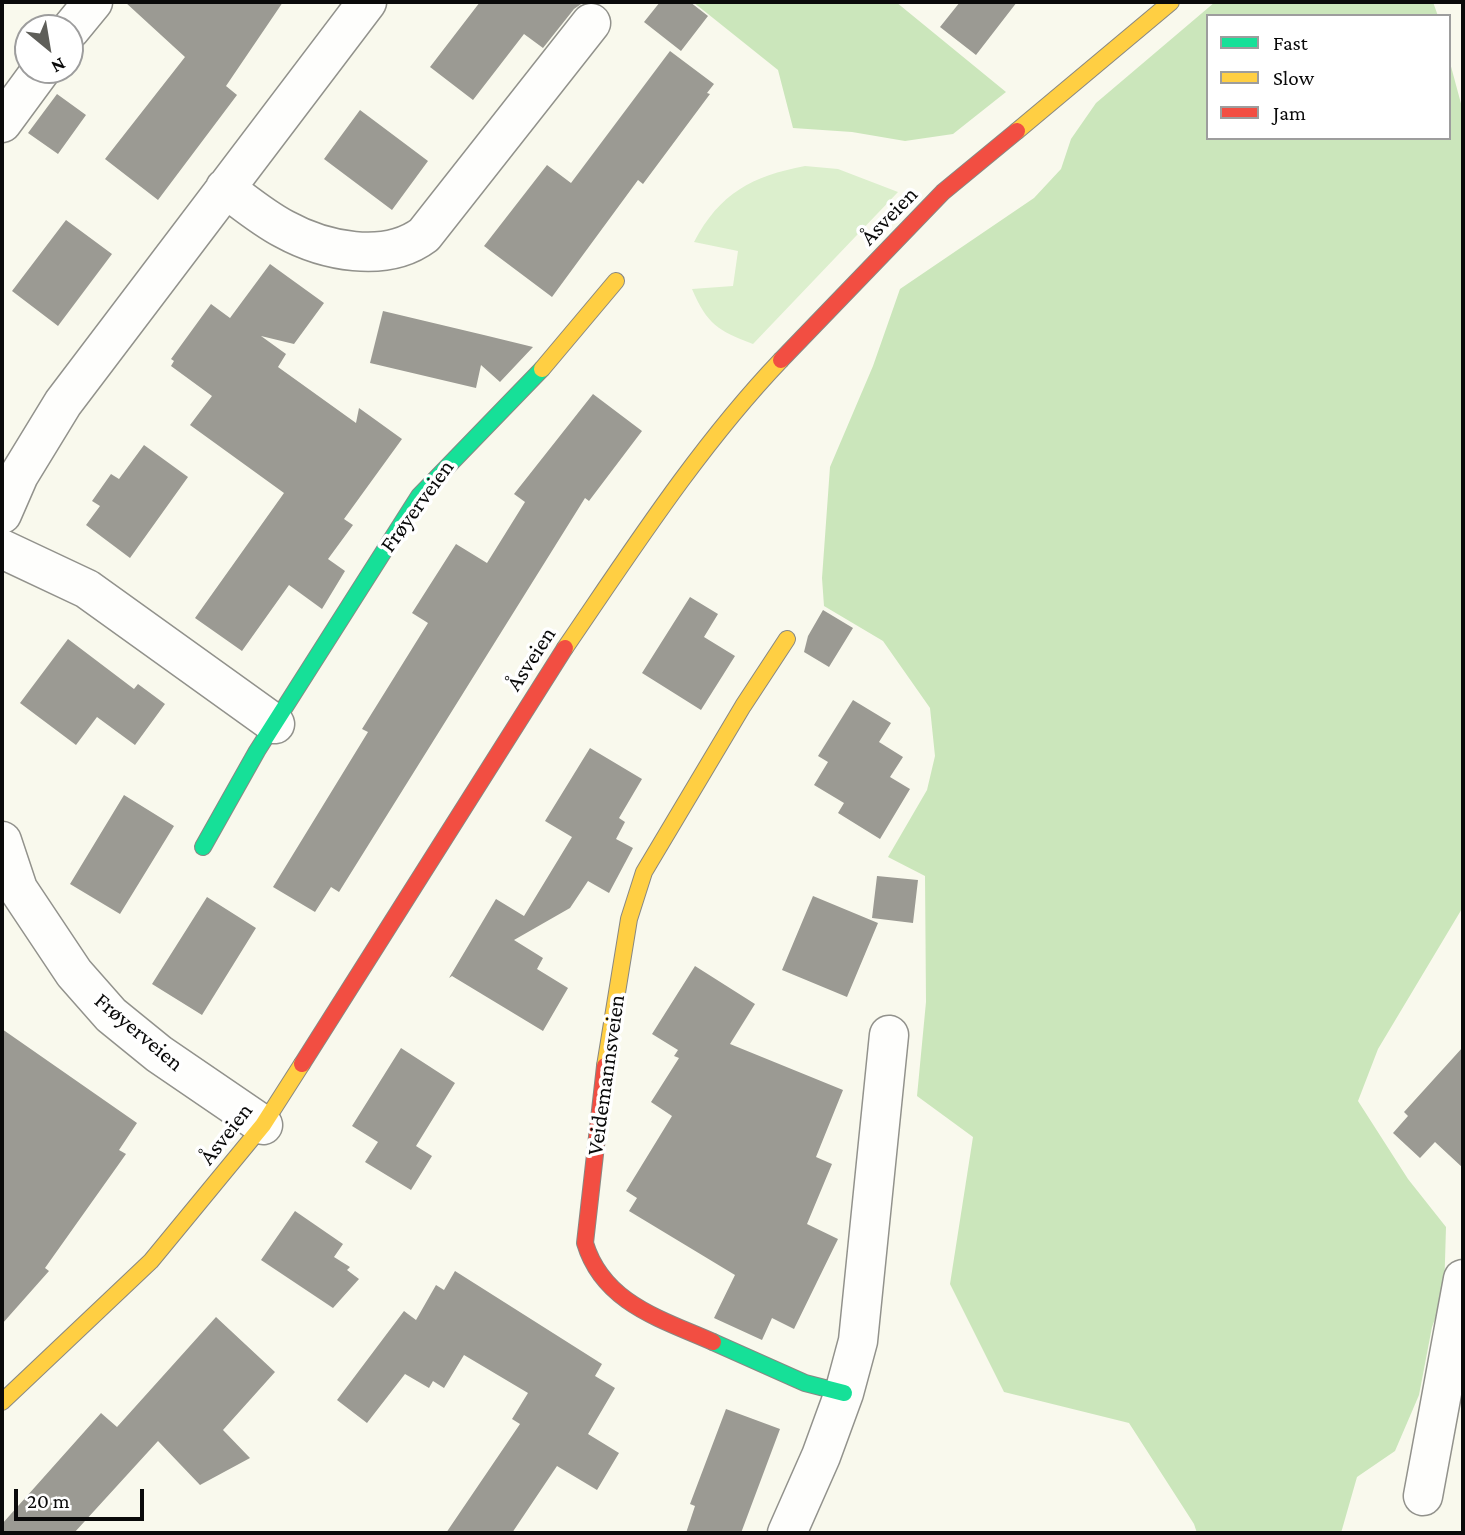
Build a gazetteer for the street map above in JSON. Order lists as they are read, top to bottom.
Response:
{
  "streets": {
    "street": ["Åsveien", "Frøyerveien", "Veidemannsveien"]
  },
  "crossings": [
    ["Åsveien", "Frøyerveien"]
  ],
  "legend": ["Fast", "Slow", "Jam"],
  "scale_bar": "20 m",
  "north": "bottom right"
}
